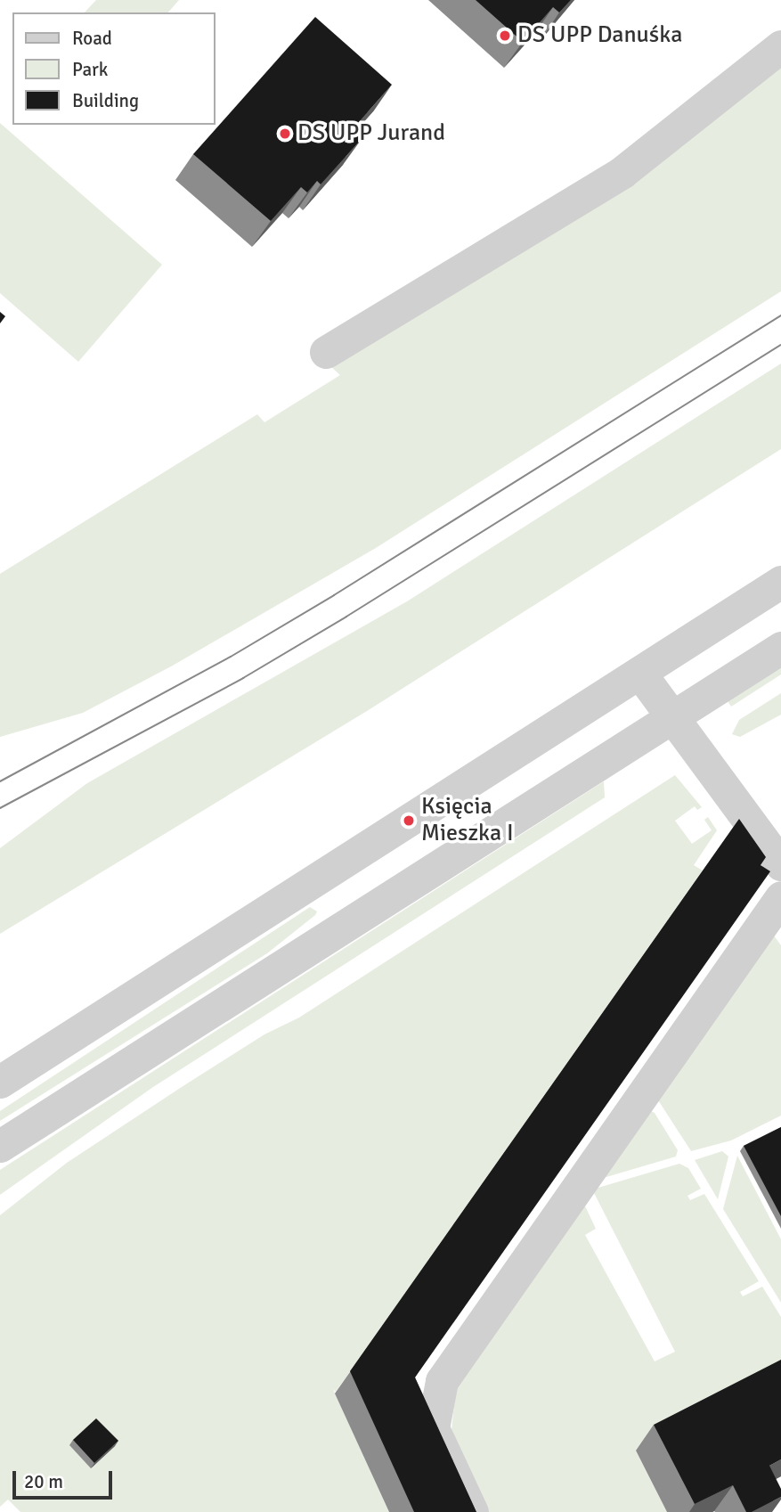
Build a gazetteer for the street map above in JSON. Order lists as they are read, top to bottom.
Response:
{
  "places": ["DS UPP Danuśka", "DS UPP Jurand", "Księcia Mieszka I"],
  "legend": ["Road", "Park", "Building"],
  "scale_bar": "20 m"
}
